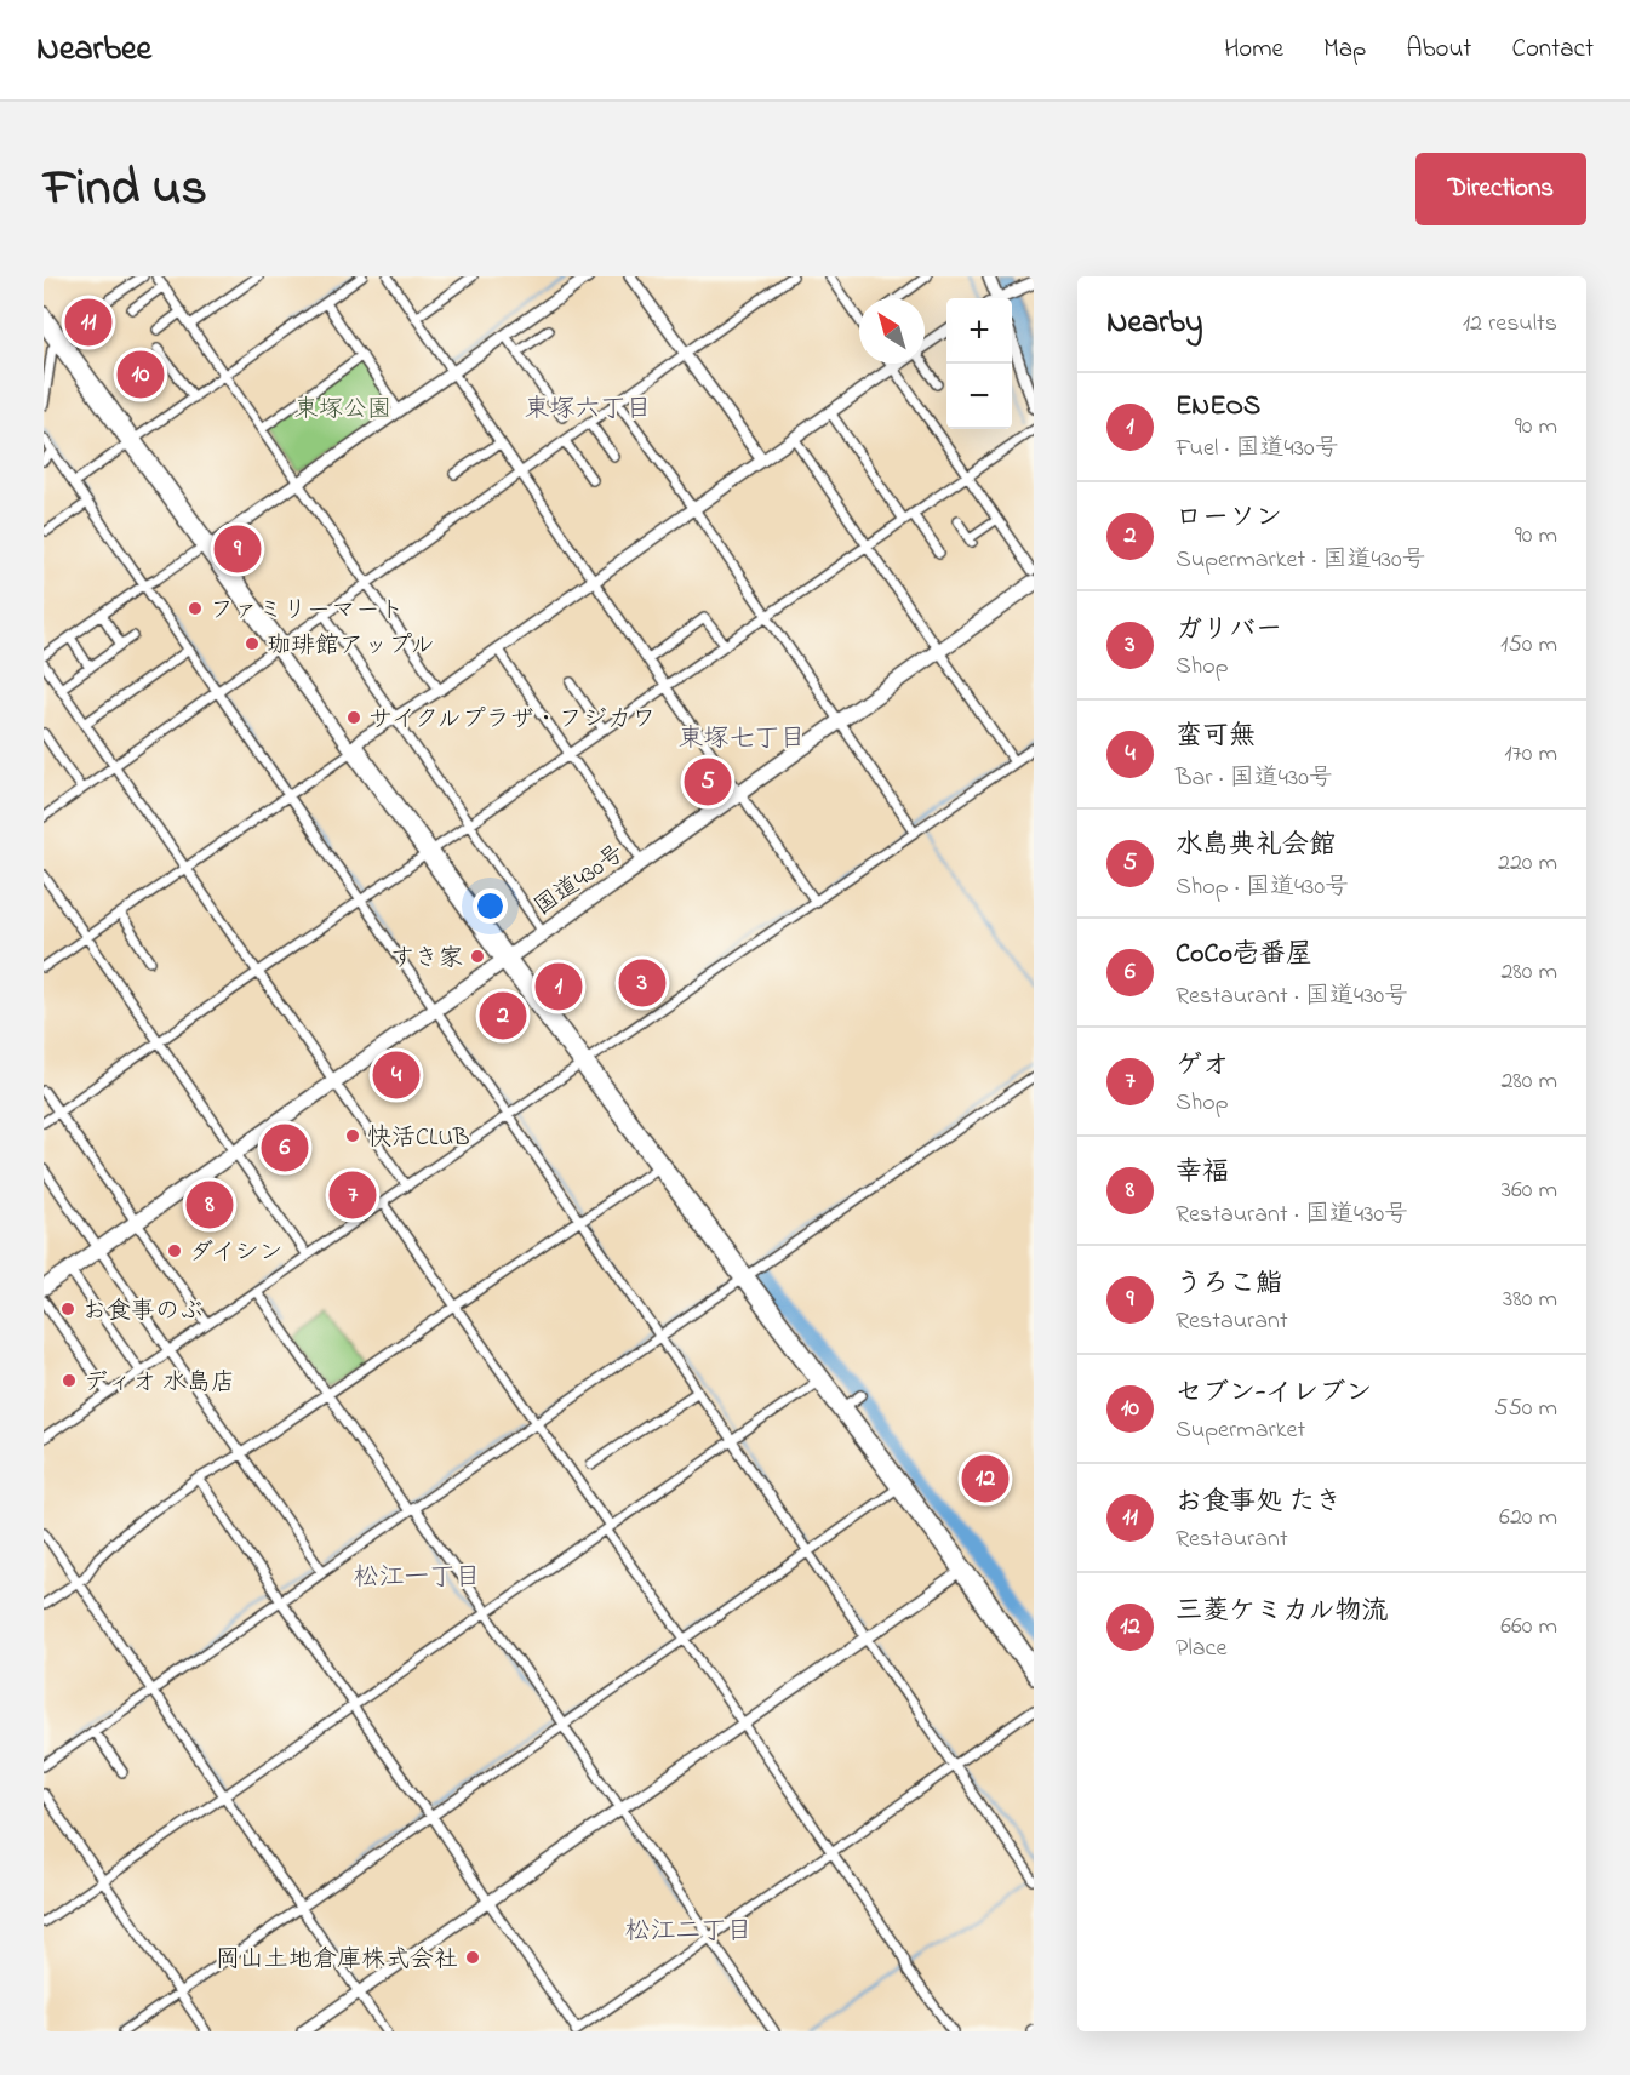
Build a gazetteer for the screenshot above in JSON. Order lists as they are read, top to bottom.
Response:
{
  "streets": {
    "highway": ["国道430号"]
  },
  "districts": [
    "東塚六丁目",
    "東塚七丁目",
    "松江一丁目",
    "松江二丁目"
  ],
  "parks": ["東塚公園"],
  "places": [
    "ファミリーマート",
    "珈琲館アップル",
    "サイクルプラザ・フジカワ",
    "すき家",
    "快活CLUB",
    "ダイシン",
    "お食事のぶ",
    "ディオ 水島店",
    "岡山土地倉庫株式会社"
  ],
  "north": "top left",
  "page": {
    "header": "Nearbee",
    "nav": [
      "Home",
      "Map",
      "About",
      "Contact"
    ],
    "title": "Find us",
    "buttons": "Directions",
    "heading": ["Nearby", "12 results"],
    "pins": [
      "11",
      "10",
      "9",
      "5",
      "3",
      "1",
      "2",
      "4",
      "6",
      "7",
      "8",
      "12"
    ],
    "map_buttons": ["+", "−"],
    "list": [
      {
        "mark": "1",
        "name": "ENEOS",
        "note": "Fuel · 国道430号",
        "value": "90 m"
      },
      {
        "mark": "2",
        "name": "ローソン",
        "note": "Supermarket · 国道430号",
        "value": "90 m"
      },
      {
        "mark": "3",
        "name": "ガリバー",
        "note": "Shop",
        "value": "150 m"
      },
      {
        "mark": "4",
        "name": "蛮可無",
        "note": "Bar · 国道430号",
        "value": "170 m"
      },
      {
        "mark": "5",
        "name": "水島典礼会館",
        "note": "Shop · 国道430号",
        "value": "220 m"
      },
      {
        "mark": "6",
        "name": "CoCo壱番屋",
        "note": "Restaurant · 国道430号",
        "value": "280 m"
      },
      {
        "mark": "7",
        "name": "ゲオ",
        "note": "Shop",
        "value": "280 m"
      },
      {
        "mark": "8",
        "name": "幸福",
        "note": "Restaurant · 国道430号",
        "value": "360 m"
      },
      {
        "mark": "9",
        "name": "うろこ鮨",
        "note": "Restaurant",
        "value": "380 m"
      },
      {
        "mark": "10",
        "name": "セブン-イレブン",
        "note": "Supermarket",
        "value": "550 m"
      },
      {
        "mark": "11",
        "name": "お食事処 たき",
        "note": "Restaurant",
        "value": "620 m"
      },
      {
        "mark": "12",
        "name": "三菱ケミカル物流",
        "note": "Place",
        "value": "660 m"
      }
    ]
  }
}
